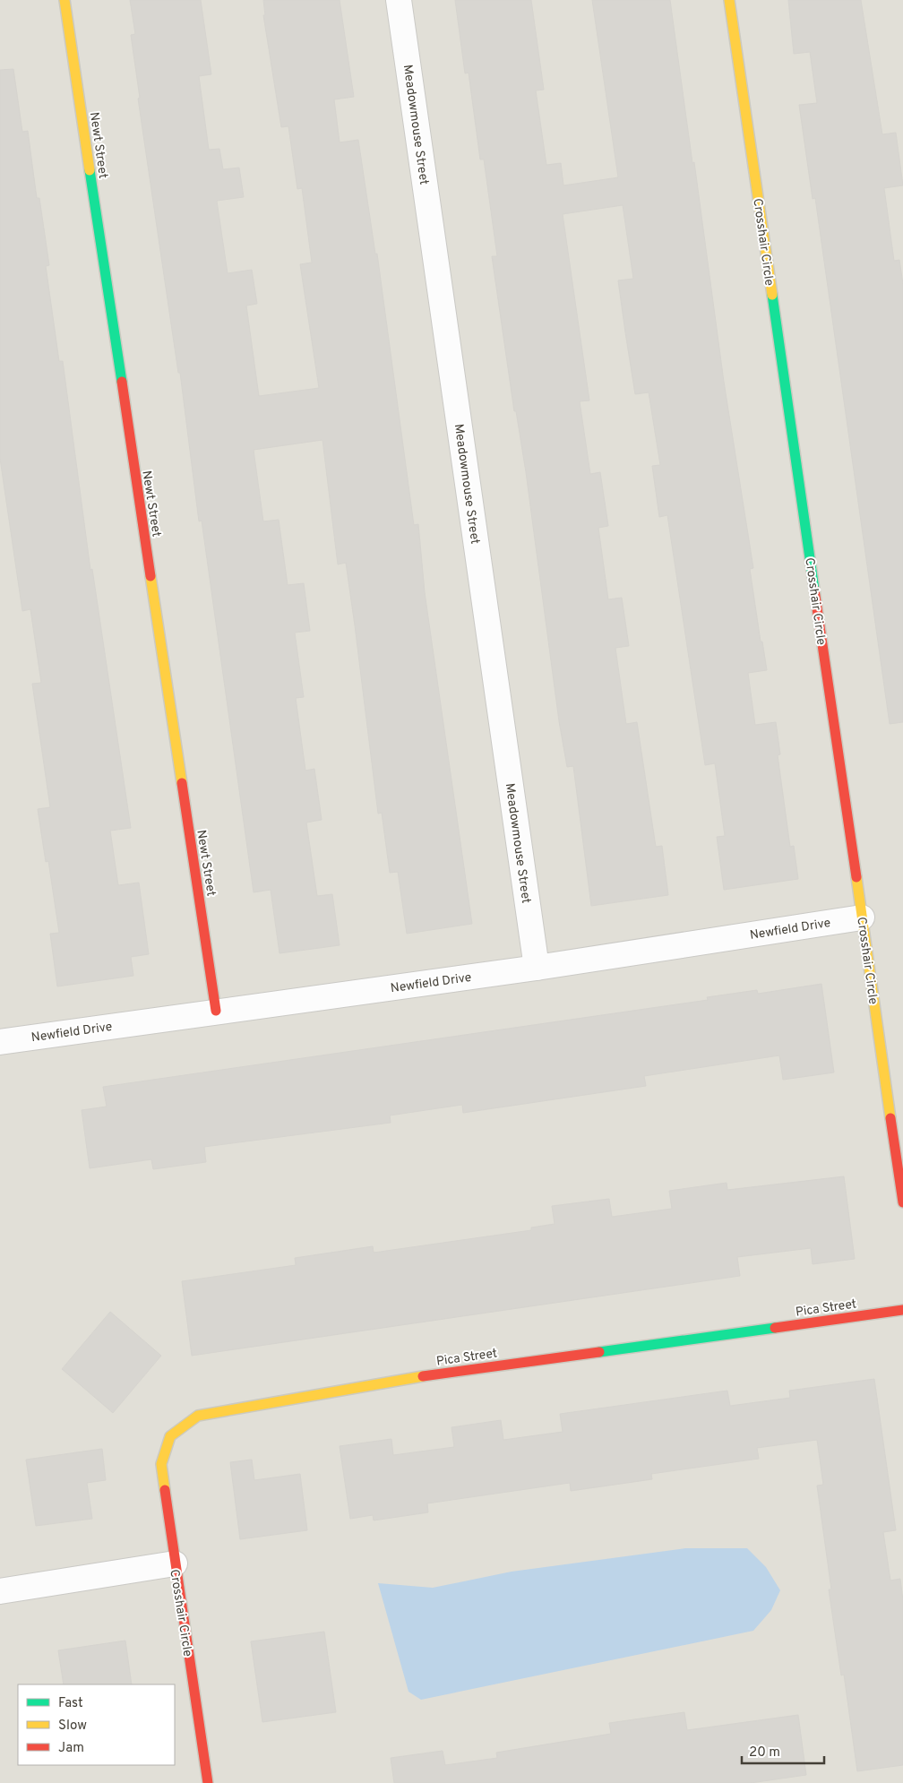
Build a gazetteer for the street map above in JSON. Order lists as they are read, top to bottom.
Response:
{
  "streets": {
    "street": [
      "Meadowmouse Street",
      "Newt Street",
      "Crosshair Circle",
      "Newfield Drive",
      "Pica Street"
    ]
  },
  "crossings": [
    ["Meadowmouse Street", "Newfield Drive"],
    ["Newt Street", "Newfield Drive"],
    ["Crosshair Circle", "Newfield Drive"],
    ["Crosshair Circle", "Pica Street"]
  ],
  "legend": ["Fast", "Slow", "Jam"],
  "scale_bar": "20 m"
}
